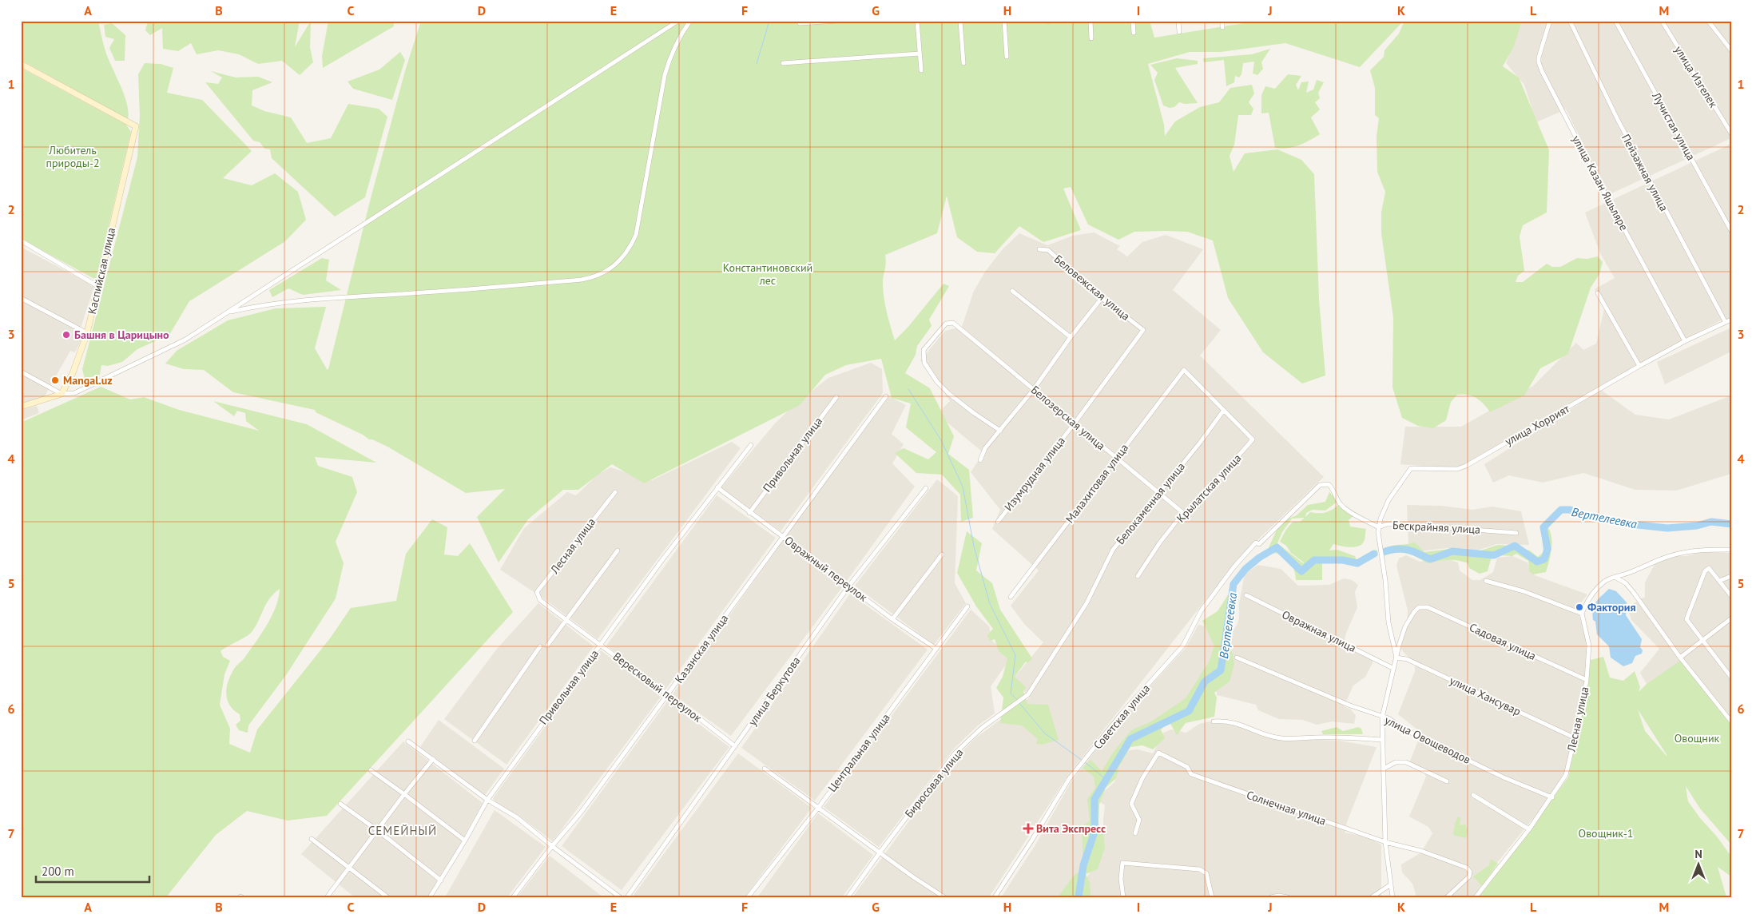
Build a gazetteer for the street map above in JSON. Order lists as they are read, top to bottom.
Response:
{
  "streets": {
    "street": [
      "улица Изгелек",
      "Лучистая улица",
      "Пейзажная улица",
      "улица Казан Яшьляре",
      "Каспийская улица",
      "Беловежская улица",
      "Белозерская улица",
      "улица Хоррият",
      "Привольная улица",
      "Изумрудная улица",
      "Малахитовая улица",
      "Крылатская улица",
      "Белокаменная улица",
      "Бескрайняя улица",
      "Лесная улица",
      "Овражный переулок",
      "Овражная улица",
      "Садовая улица",
      "Казанская улица",
      "Вересковый переулок",
      "улица Беркутова",
      "улица Хансувар",
      "Советская улица",
      "улица Овощеводов",
      "Центральная улица",
      "Бирюсовая улица",
      "Солнечная улица"
    ]
  },
  "crossings": [
    ["улица Казан Яшьляре", "улица Хоррият"],
    ["Беловежская улица", "Изумрудная улица"],
    ["Белозерская улица", "Изумрудная улица"],
    ["Белозерская улица", "Малахитовая улица"],
    ["Белозерская улица", "Крылатская улица"],
    ["Белозерская улица", "Белокаменная улица"],
    ["улица Хоррият", "Бескрайняя улица"],
    ["Привольная улица", "Овражный переулок"],
    ["Привольная улица", "Вересковый переулок"],
    ["Малахитовая улица", "Крылатская улица"],
    ["Малахитовая улица", "Белокаменная улица"],
    ["Крылатская улица", "Белокаменная улица"],
    ["Белокаменная улица", "Бирюсовая улица"],
    ["Бескрайняя улица", "Советская улица"],
    ["Лесная улица", "Садовая улица"],
    ["Лесная улица", "Вересковый переулок"],
    ["Лесная улица", "улица Хансувар"],
    ["Лесная улица", "улица Овощеводов"],
    ["Овражный переулок", "Казанская улица"],
    ["Овражный переулок", "улица Беркутова"],
    ["Овражный переулок", "Центральная улица"],
    ["Садовая улица", "улица Хансувар"],
    ["Казанская улица", "Вересковый переулок"],
    ["Вересковый переулок", "улица Беркутова"]
  ],
  "districts": ["СЕМЕЙНЫЙ"],
  "water": ["Вертелеевка"],
  "parks": [
    "Любитель природы-2",
    "Константиновский лес",
    "Овощник",
    "Овощник-1"
  ],
  "places": {
    "other": ["Башня в Царицыно", "Mangal.uz", "Фактория"],
    "health": ["Вита Экспресс"]
  },
  "scale_bar": "200 m",
  "north": "top",
  "grid": {
    "columns": [
      "A",
      "B",
      "C",
      "D",
      "E",
      "F",
      "G",
      "H",
      "I",
      "J",
      "K",
      "L",
      "M"
    ],
    "rows": [
      "1",
      "2",
      "3",
      "4",
      "5",
      "6",
      "7"
    ]
  }
}
